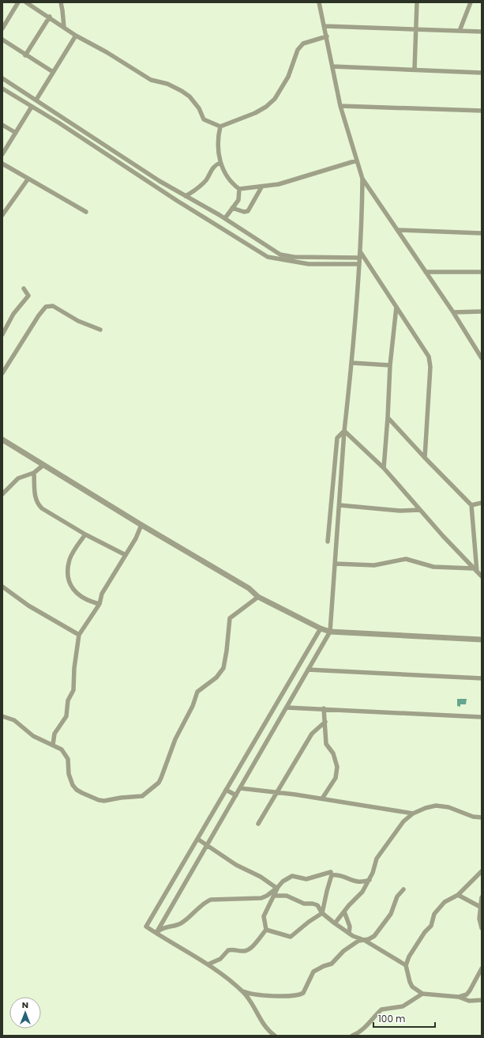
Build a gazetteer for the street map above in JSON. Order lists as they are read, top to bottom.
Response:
{
  "scale_bar": "100 m",
  "north": "top"
}
